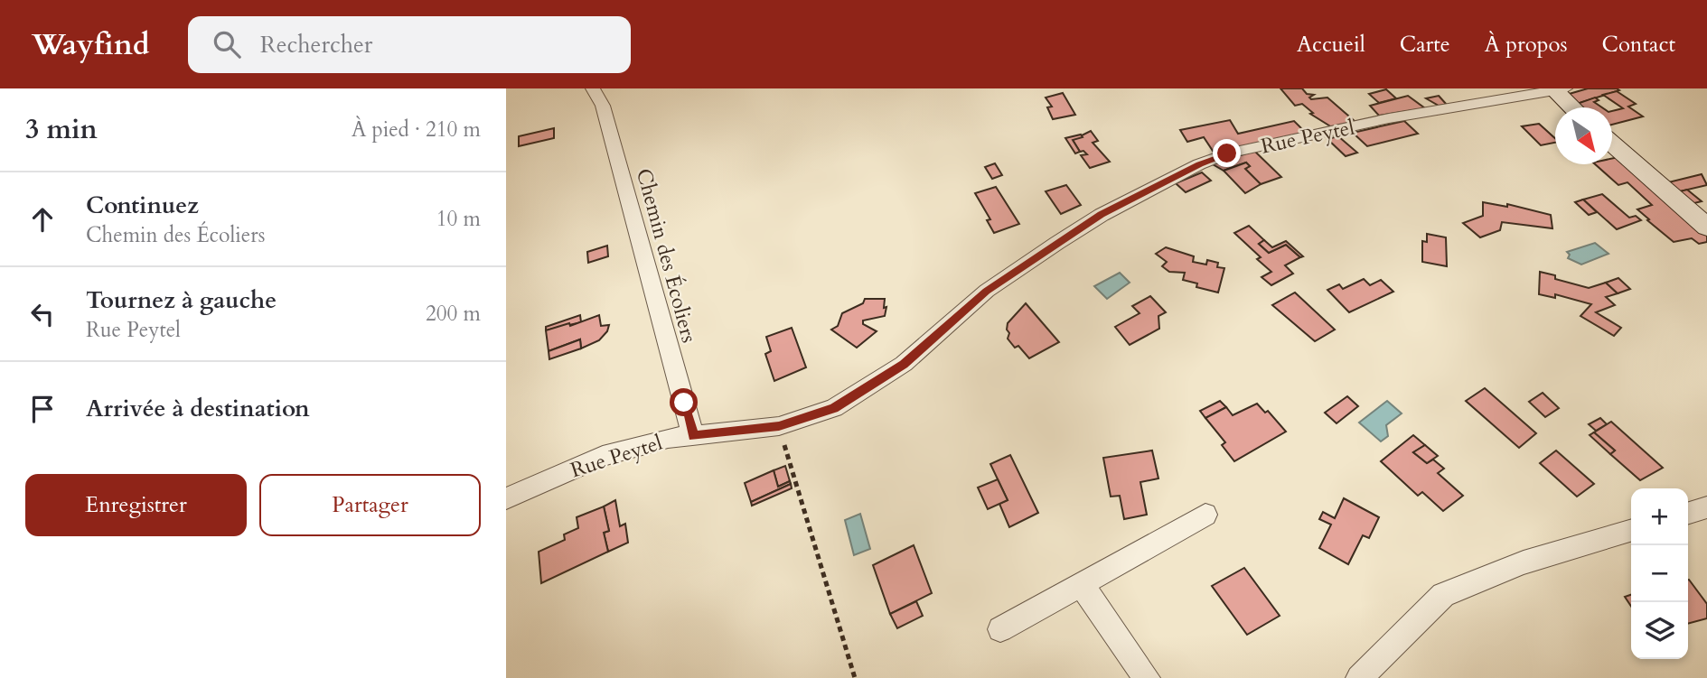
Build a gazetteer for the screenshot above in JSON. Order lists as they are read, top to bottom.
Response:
{
  "streets": {
    "street": ["Rue Peytel", "Chemin des Écoliers"]
  },
  "crossings": [
    ["Rue Peytel", "Chemin des Écoliers"]
  ],
  "north": "bottom right",
  "page": {
    "header": "Wayfind",
    "search": "Rechercher",
    "nav": [
      "Accueil",
      "Carte",
      "À propos",
      "Contact"
    ],
    "heading": ["3 min", "À pied · 210 m"],
    "list": [
      ["Continuez", "Chemin des Écoliers", "10 m"],
      ["Tournez à gauche", "Rue Peytel", "200 m"],
      "Arrivée à destination"
    ],
    "buttons": ["Enregistrer", "Partager"],
    "map_buttons": ["+", "−"]
  }
}
